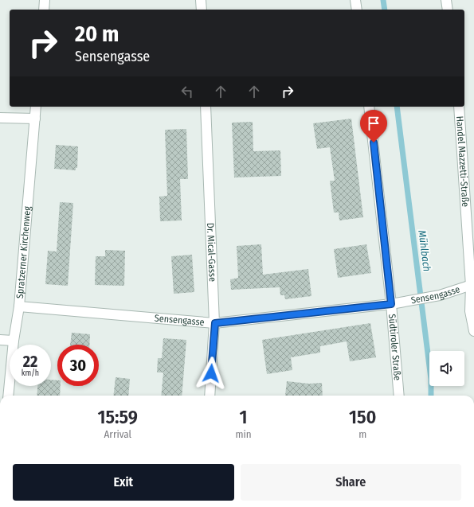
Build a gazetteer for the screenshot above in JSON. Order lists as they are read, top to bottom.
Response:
{
  "streets": {
    "street": [
      "Handel Mazzetti-Straße",
      "Spratzerner Kirchenweg",
      "Dr. Mical-Gasse",
      "Sensengasse",
      "Südtiroler Straße"
    ]
  },
  "crossings": [
    ["Handel Mazzetti-Straße", "Sensengasse"],
    ["Spratzerner Kirchenweg", "Sensengasse"],
    ["Dr. Mical-Gasse", "Sensengasse"],
    ["Sensengasse", "Südtiroler Straße"]
  ],
  "water": ["Mühlbach"],
  "page": {
    "turn": ["20 m", "Sensengasse"],
    "speed": "22 km/h",
    "limit": "30",
    "eta": [
      "15:59",
      "Arrival",
      "1",
      "min",
      "150",
      "m"
    ],
    "buttons": ["Exit", "Share"]
  }
}
